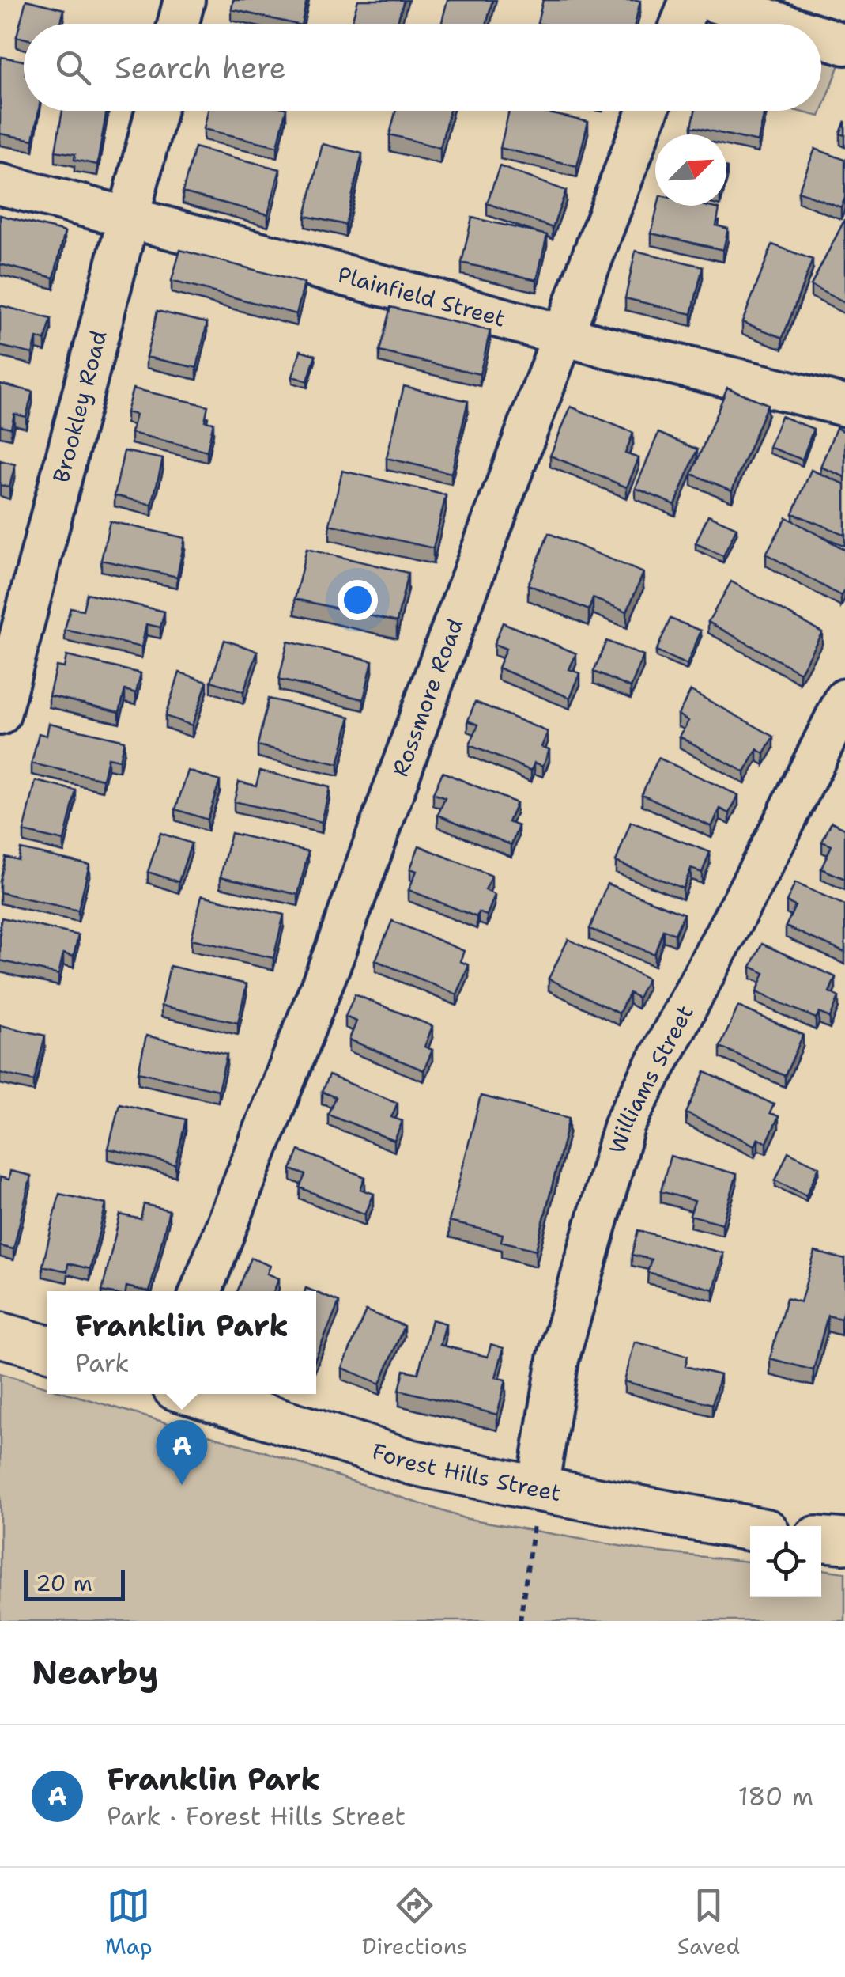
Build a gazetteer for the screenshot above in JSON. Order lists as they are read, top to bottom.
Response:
{
  "streets": {
    "street": [
      "Plainfield Street",
      "Brookley Road",
      "Rossmore Road",
      "Williams Street",
      "Forest Hills Street"
    ]
  },
  "crossings": [
    ["Plainfield Street", "Brookley Road"],
    ["Plainfield Street", "Rossmore Road"],
    ["Williams Street", "Forest Hills Street"]
  ],
  "scale_bar": "20 m",
  "north": "top right",
  "page": {
    "search": "Search here",
    "popup": ["Franklin Park", "Park"],
    "pins": "A",
    "scale": "20 m",
    "heading": "Nearby",
    "list": [
      {
        "mark": "A",
        "name": "Franklin Park",
        "note": "Park · Forest Hills Street",
        "value": "180 m"
      }
    ],
    "nav": ["Map", "Directions", "Saved"]
  }
}
